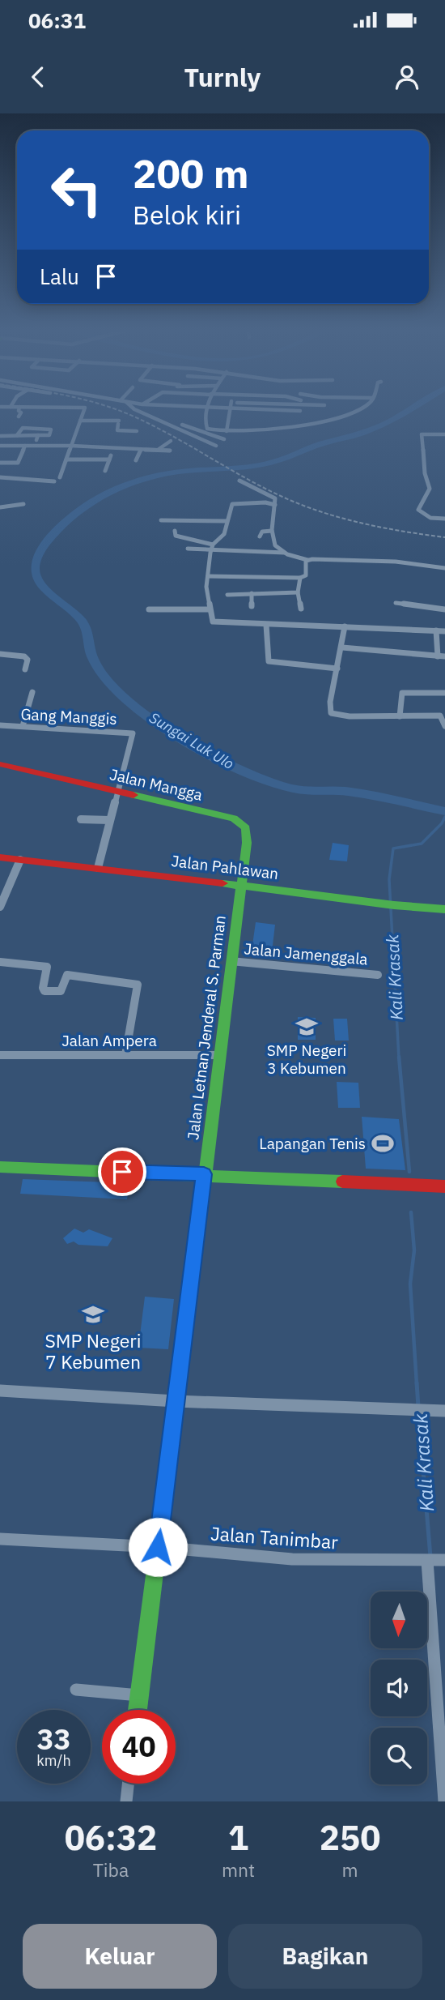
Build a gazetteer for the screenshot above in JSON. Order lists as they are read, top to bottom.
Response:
{
  "streets": {
    "street": [
      "Gang Manggis",
      "Jalan Mangga",
      "Jalan Pahlawan",
      "Jalan Jamenggala",
      "Jalan Letnan Jenderal S. Parman",
      "Jalan Ampera",
      "Jalan Tanimbar"
    ]
  },
  "crossings": [
    ["Gang Manggis", "Jalan Mangga"],
    ["Gang Manggis", "Jalan Pahlawan"],
    ["Jalan Mangga", "Jalan Pahlawan"],
    ["Jalan Mangga", "Jalan Letnan Jenderal S. Parman"],
    ["Jalan Pahlawan", "Jalan Letnan Jenderal S. Parman"],
    ["Jalan Jamenggala", "Jalan Letnan Jenderal S. Parman"],
    ["Jalan Letnan Jenderal S. Parman", "Jalan Ampera"],
    ["Jalan Letnan Jenderal S. Parman", "Jalan Tanimbar"]
  ],
  "water": ["Sungai Luk Ulo", "Kali Krasak"],
  "places": {
    "school or university": ["SMP Negeri 3 Kebumen", "SMP Negeri 7 Kebumen"],
    "sports": ["Lapangan Tenis"]
  },
  "north": "bottom",
  "page": {
    "status": "06:31",
    "header": "Turnly",
    "turn": ["200 m", "Belok kiri"],
    "then": "Lalu",
    "speed": "33 km/h",
    "limit": "40",
    "eta": [
      "06:32",
      "Tiba",
      "1",
      "mnt",
      "250",
      "m"
    ],
    "buttons": ["Keluar", "Bagikan"]
  }
}
